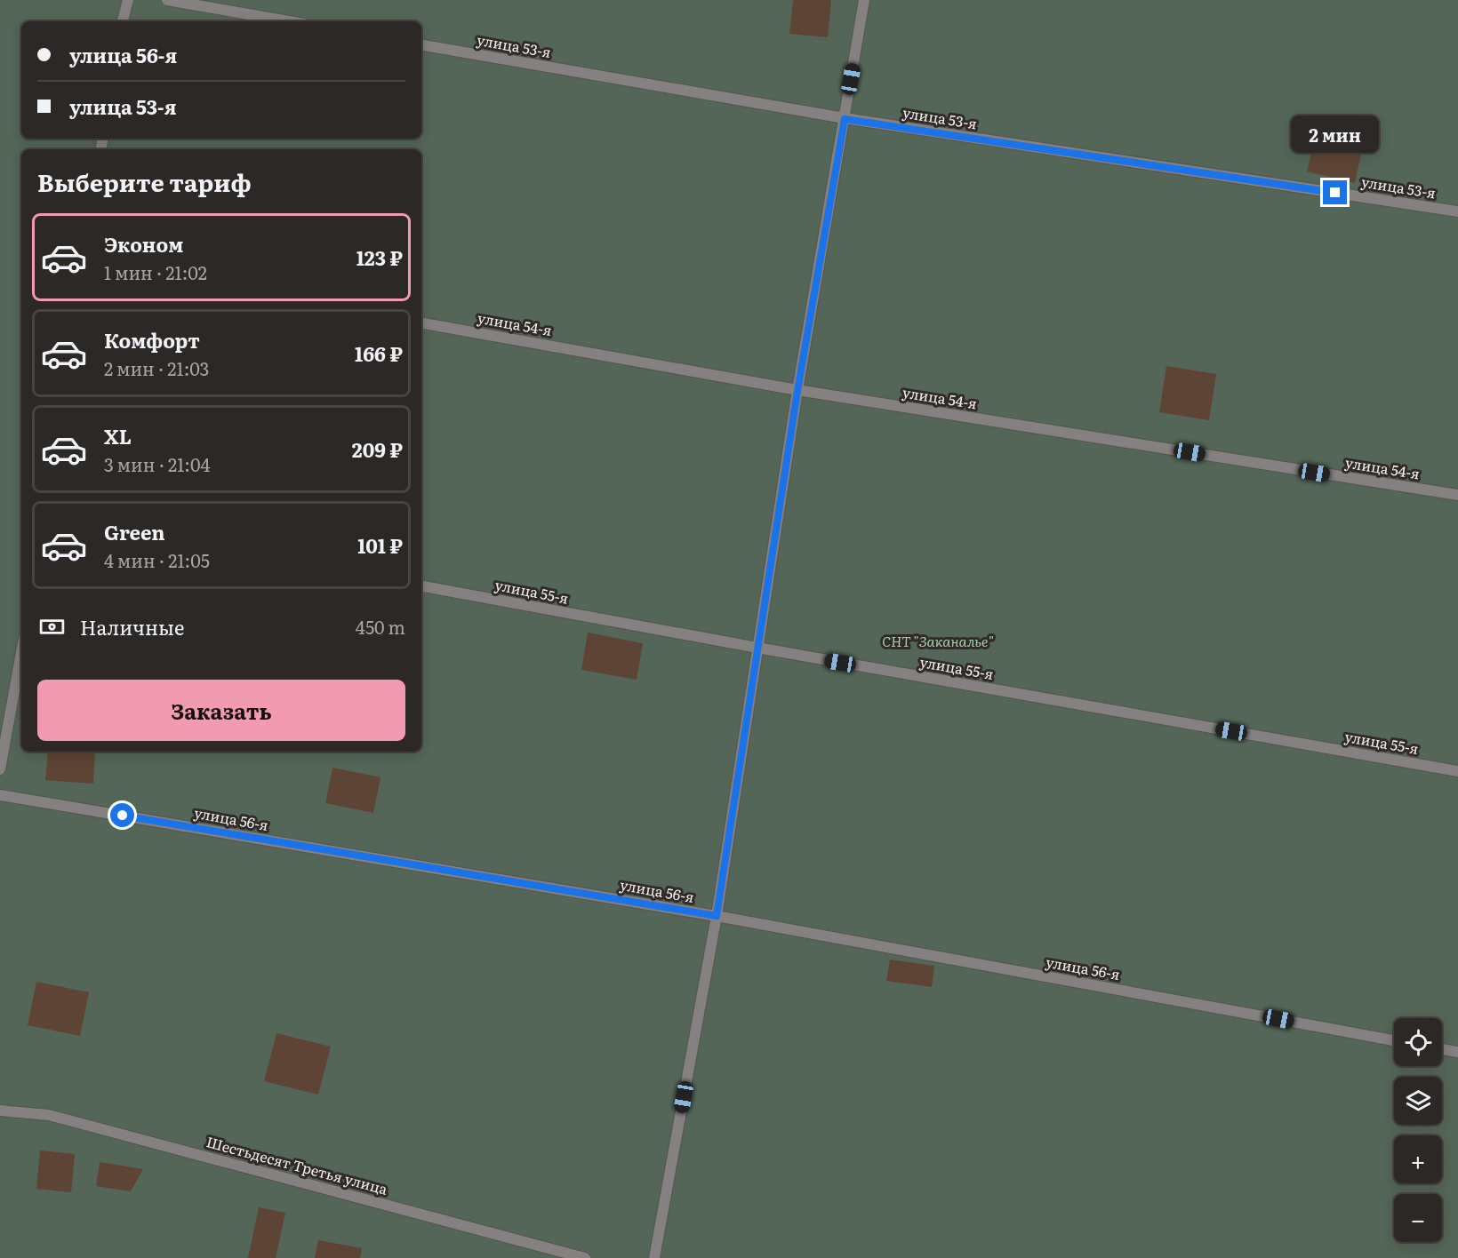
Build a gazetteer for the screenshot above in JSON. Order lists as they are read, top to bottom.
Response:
{
  "streets": {
    "street": [
      "улица 53-я",
      "улица 54-я",
      "улица 55-я",
      "улица 56-я",
      "Шестьдесят Третья улица"
    ]
  },
  "parks": ["СНТ \"Заканалье\""],
  "page": {
    "banner": ["улица 56-я", "улица 53-я"],
    "bubble": "2 мин",
    "heading": "Выберите тариф",
    "list": [
      {
        "name": "Эконом",
        "note": "1 мин · 21:02",
        "value": "123 ₽"
      },
      {
        "name": "Комфорт",
        "note": "2 мин · 21:03",
        "value": "166 ₽"
      },
      {
        "name": "XL",
        "note": "3 мин · 21:04",
        "value": "209 ₽"
      },
      {
        "name": "Green",
        "note": "4 мин · 21:05",
        "value": "101 ₽"
      }
    ],
    "pay": ["Наличные", "450 m"],
    "buttons": "Заказать",
    "map_buttons": ["+", "−"]
  }
}
